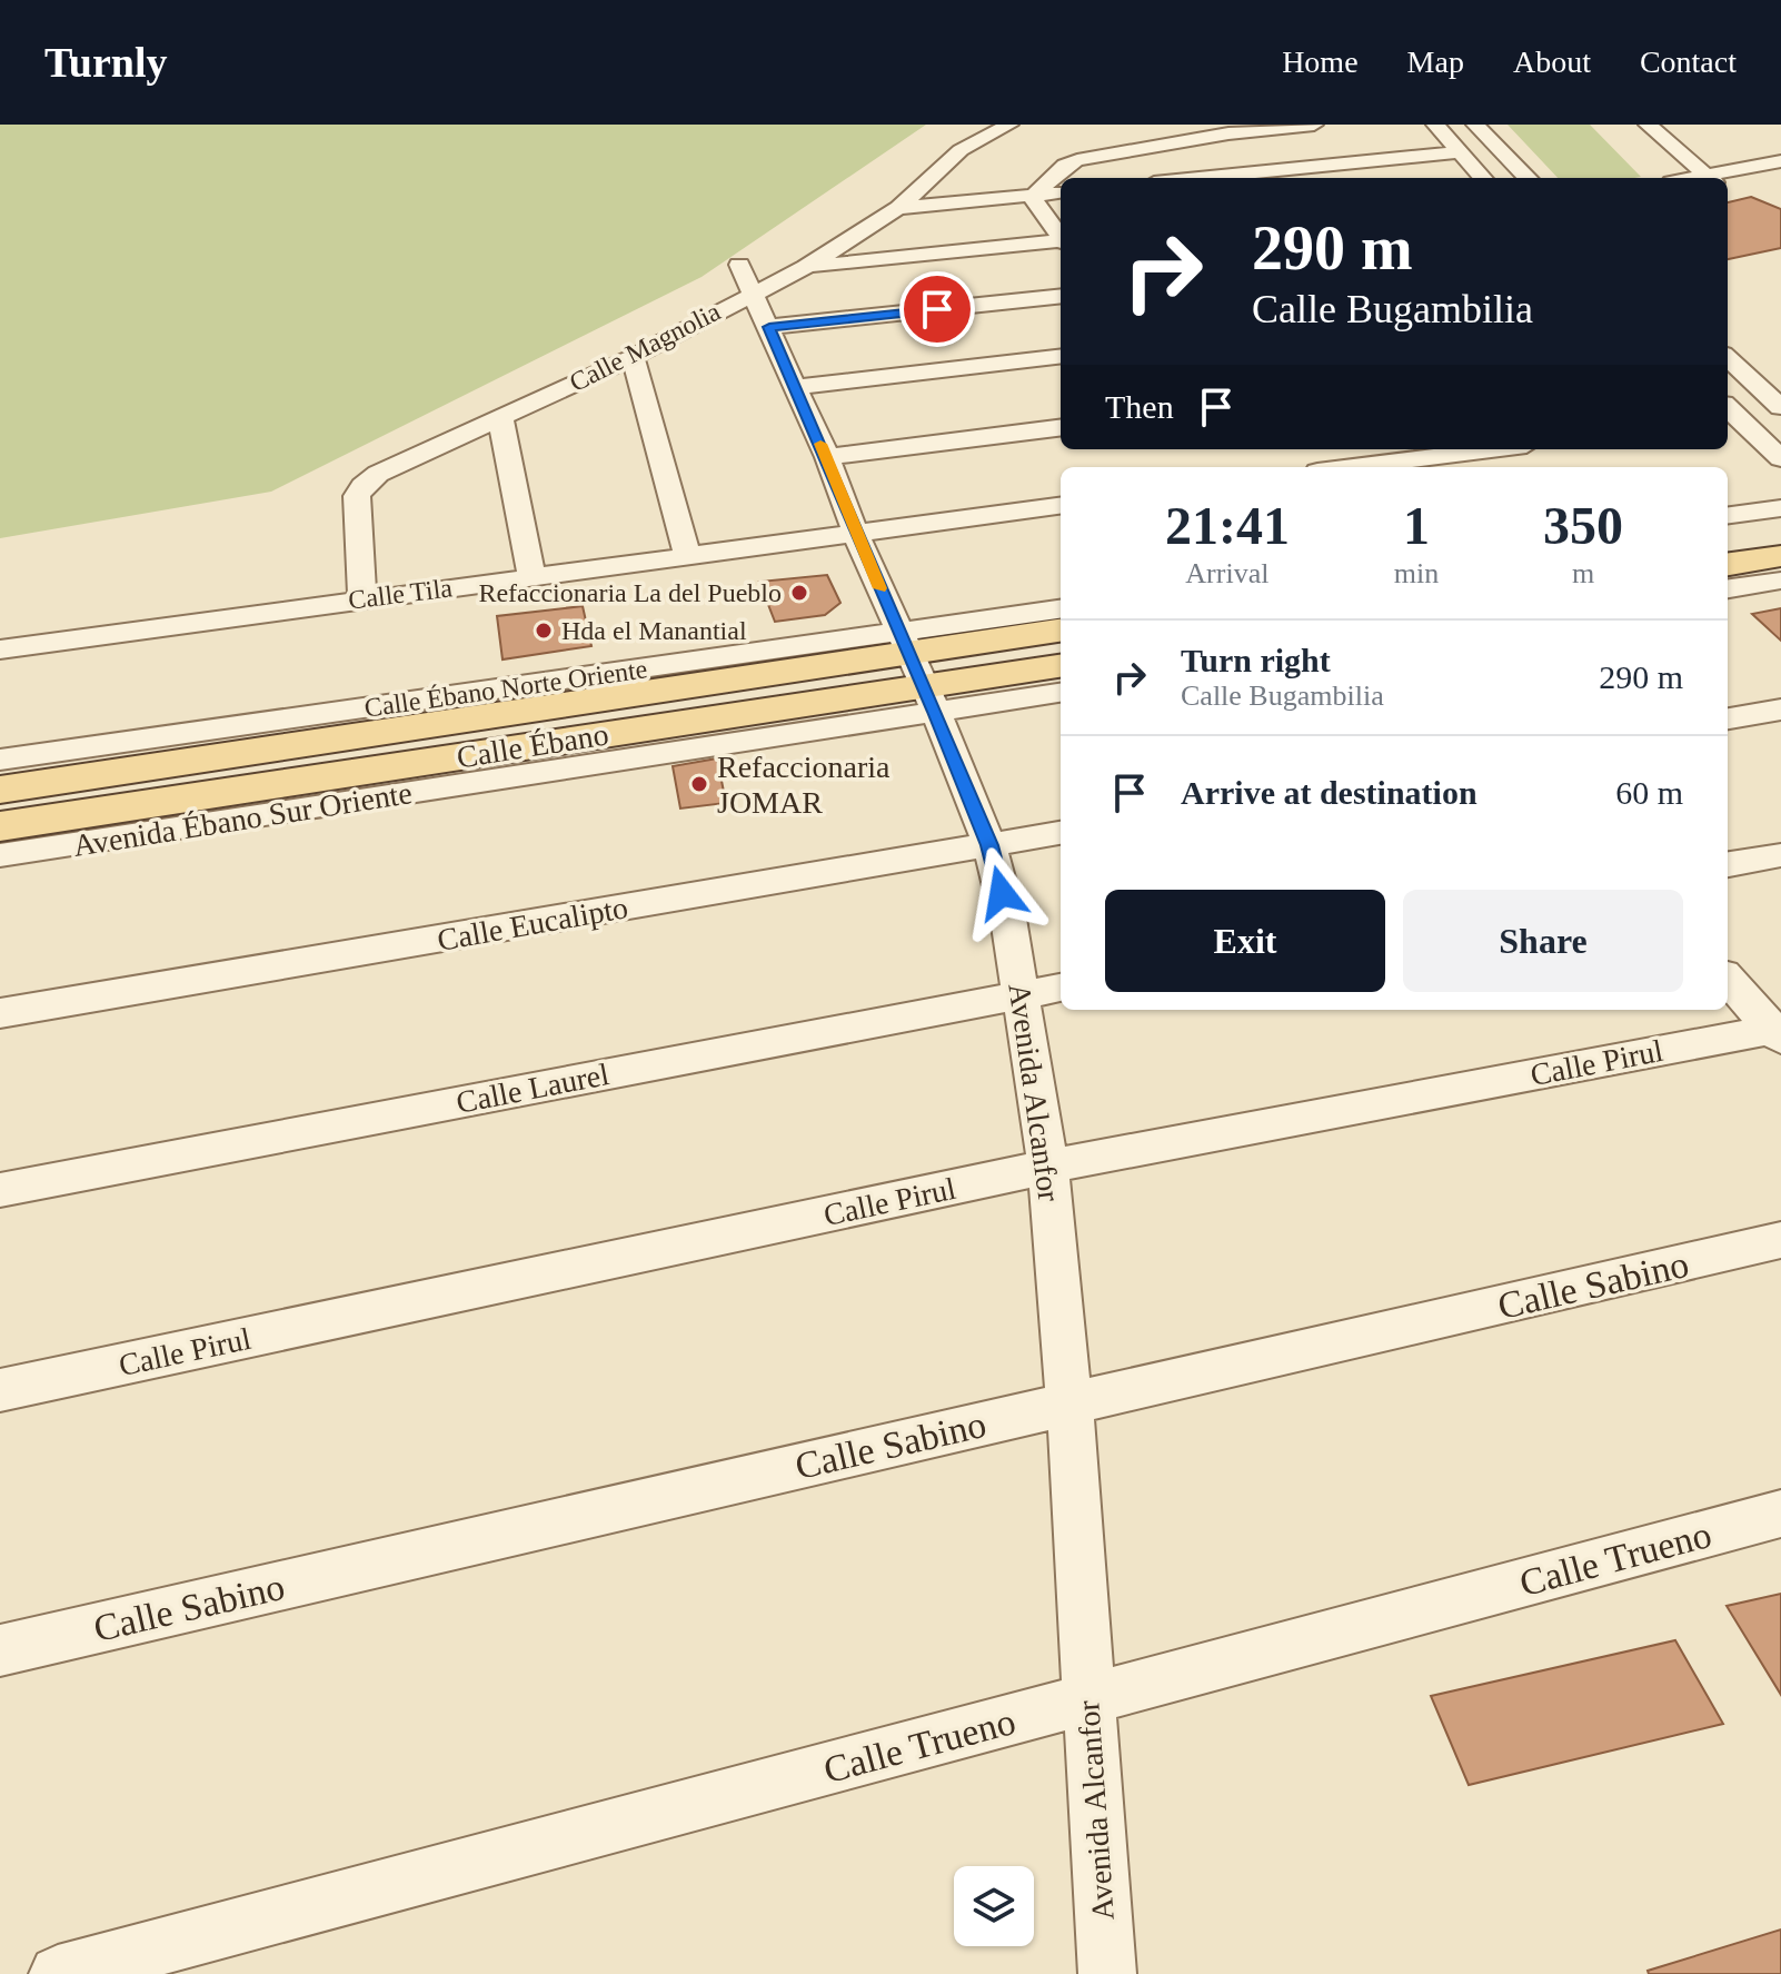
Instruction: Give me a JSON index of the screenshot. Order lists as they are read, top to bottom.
{
  "streets": {
    "main road": ["Calle Ébano"],
    "street": [
      "Calle Magnolia",
      "Calle Tila",
      "Calle Ébano Norte Oriente",
      "Avenida Ébano Sur Oriente",
      "Calle Eucalipto",
      "Calle Pirul",
      "Calle Laurel",
      "Avenida Alcanfor",
      "Calle Sabino",
      "Calle Trueno"
    ]
  },
  "crossings": [
    ["Calle Magnolia", "Calle Tila"],
    ["Calle Magnolia", "Avenida Alcanfor"],
    ["Calle Tila", "Avenida Alcanfor"],
    ["Calle Ébano Norte Oriente", "Calle Ébano"],
    ["Calle Ébano Norte Oriente", "Avenida Ébano Sur Oriente"],
    ["Calle Ébano Norte Oriente", "Avenida Alcanfor"],
    ["Calle Ébano", "Avenida Ébano Sur Oriente"],
    ["Calle Ébano", "Avenida Alcanfor"],
    ["Avenida Ébano Sur Oriente", "Avenida Alcanfor"],
    ["Calle Eucalipto", "Avenida Alcanfor"],
    ["Calle Pirul", "Avenida Alcanfor"],
    ["Calle Laurel", "Avenida Alcanfor"],
    ["Avenida Alcanfor", "Calle Sabino"],
    ["Avenida Alcanfor", "Calle Trueno"]
  ],
  "places": ["Refaccionaria La del Pueblo", "Hda el Manantial", "Refaccionaria JOMAR"],
  "page": {
    "header": "Turnly",
    "nav": [
      "Home",
      "Map",
      "About",
      "Contact"
    ],
    "turn": ["290 m", "Calle Bugambilia"],
    "then": "Then",
    "eta": [
      "21:41",
      "Arrival",
      "1",
      "min",
      "350",
      "m"
    ],
    "list": [
      {
        "name": "Turn right",
        "note": "Calle Bugambilia",
        "value": "290 m"
      },
      {
        "name": "Arrive at destination",
        "value": "60 m"
      }
    ],
    "buttons": ["Exit", "Share"]
  }
}
